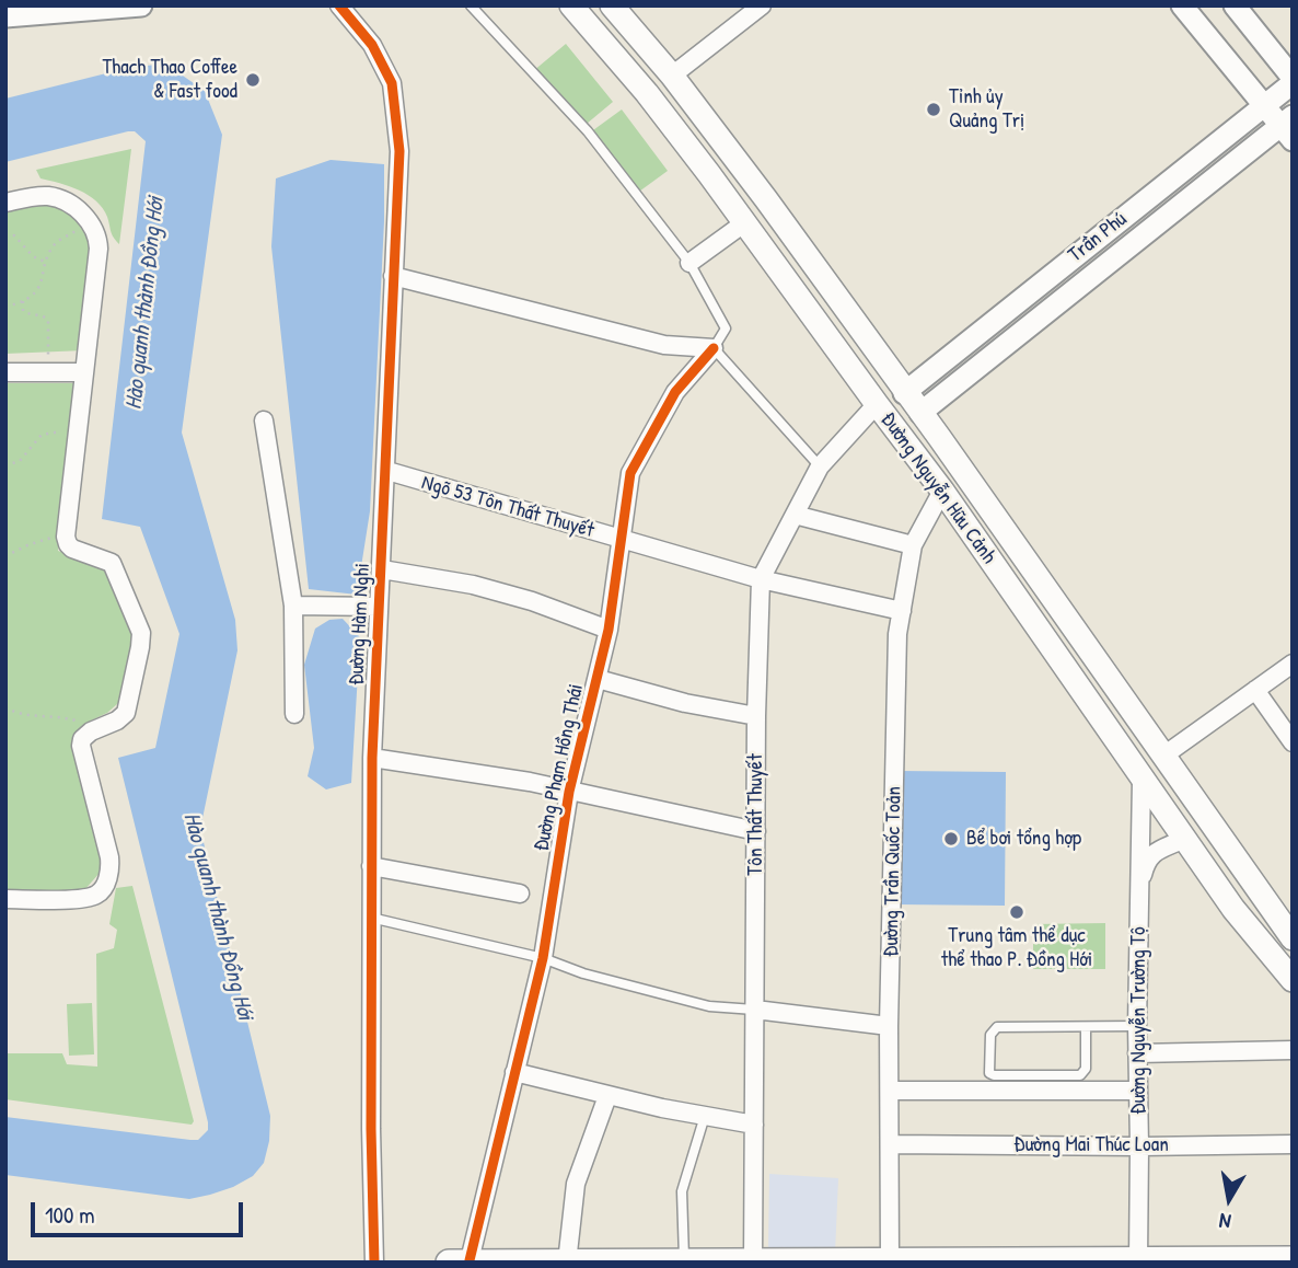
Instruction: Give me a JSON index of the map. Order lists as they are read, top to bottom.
{
  "streets": {
    "main road": ["Đường Nguyễn Hữu Cảnh"],
    "street": [
      "Trần Phú",
      "Ngõ 53 Tôn Thất Thuyết",
      "Đường Hàm Nghi",
      "Đường Phạm Hồng Thái",
      "Tôn Thất Thuyết",
      "Đường Trần Quốc Toản",
      "Đường Nguyễn Trường Tộ",
      "Đường Mai Thúc Loan"
    ]
  },
  "crossings": [
    ["Trần Phú", "Đường Nguyễn Hữu Cảnh"],
    ["Đường Nguyễn Hữu Cảnh", "Tôn Thất Thuyết"],
    ["Đường Nguyễn Hữu Cảnh", "Đường Trần Quốc Toản"],
    ["Đường Nguyễn Hữu Cảnh", "Đường Nguyễn Trường Tộ"],
    ["Ngõ 53 Tôn Thất Thuyết", "Đường Hàm Nghi"],
    ["Ngõ 53 Tôn Thất Thuyết", "Đường Phạm Hồng Thái"],
    ["Ngõ 53 Tôn Thất Thuyết", "Tôn Thất Thuyết"],
    ["Ngõ 53 Tôn Thất Thuyết", "Đường Trần Quốc Toản"],
    ["Đường Trần Quốc Toản", "Đường Mai Thúc Loan"],
    ["Đường Nguyễn Trường Tộ", "Đường Mai Thúc Loan"]
  ],
  "water": ["Hào quanh thành Đồng Hới"],
  "places": [
    "Thach Thao Coffee & Fast food",
    "Tỉnh ủy Quảng Trị",
    "Bể bơi tổng hợp",
    "Trung tâm thể dục thể thao P. Đồng Hới"
  ],
  "scale_bar": "100 m",
  "north": "bottom"
}
